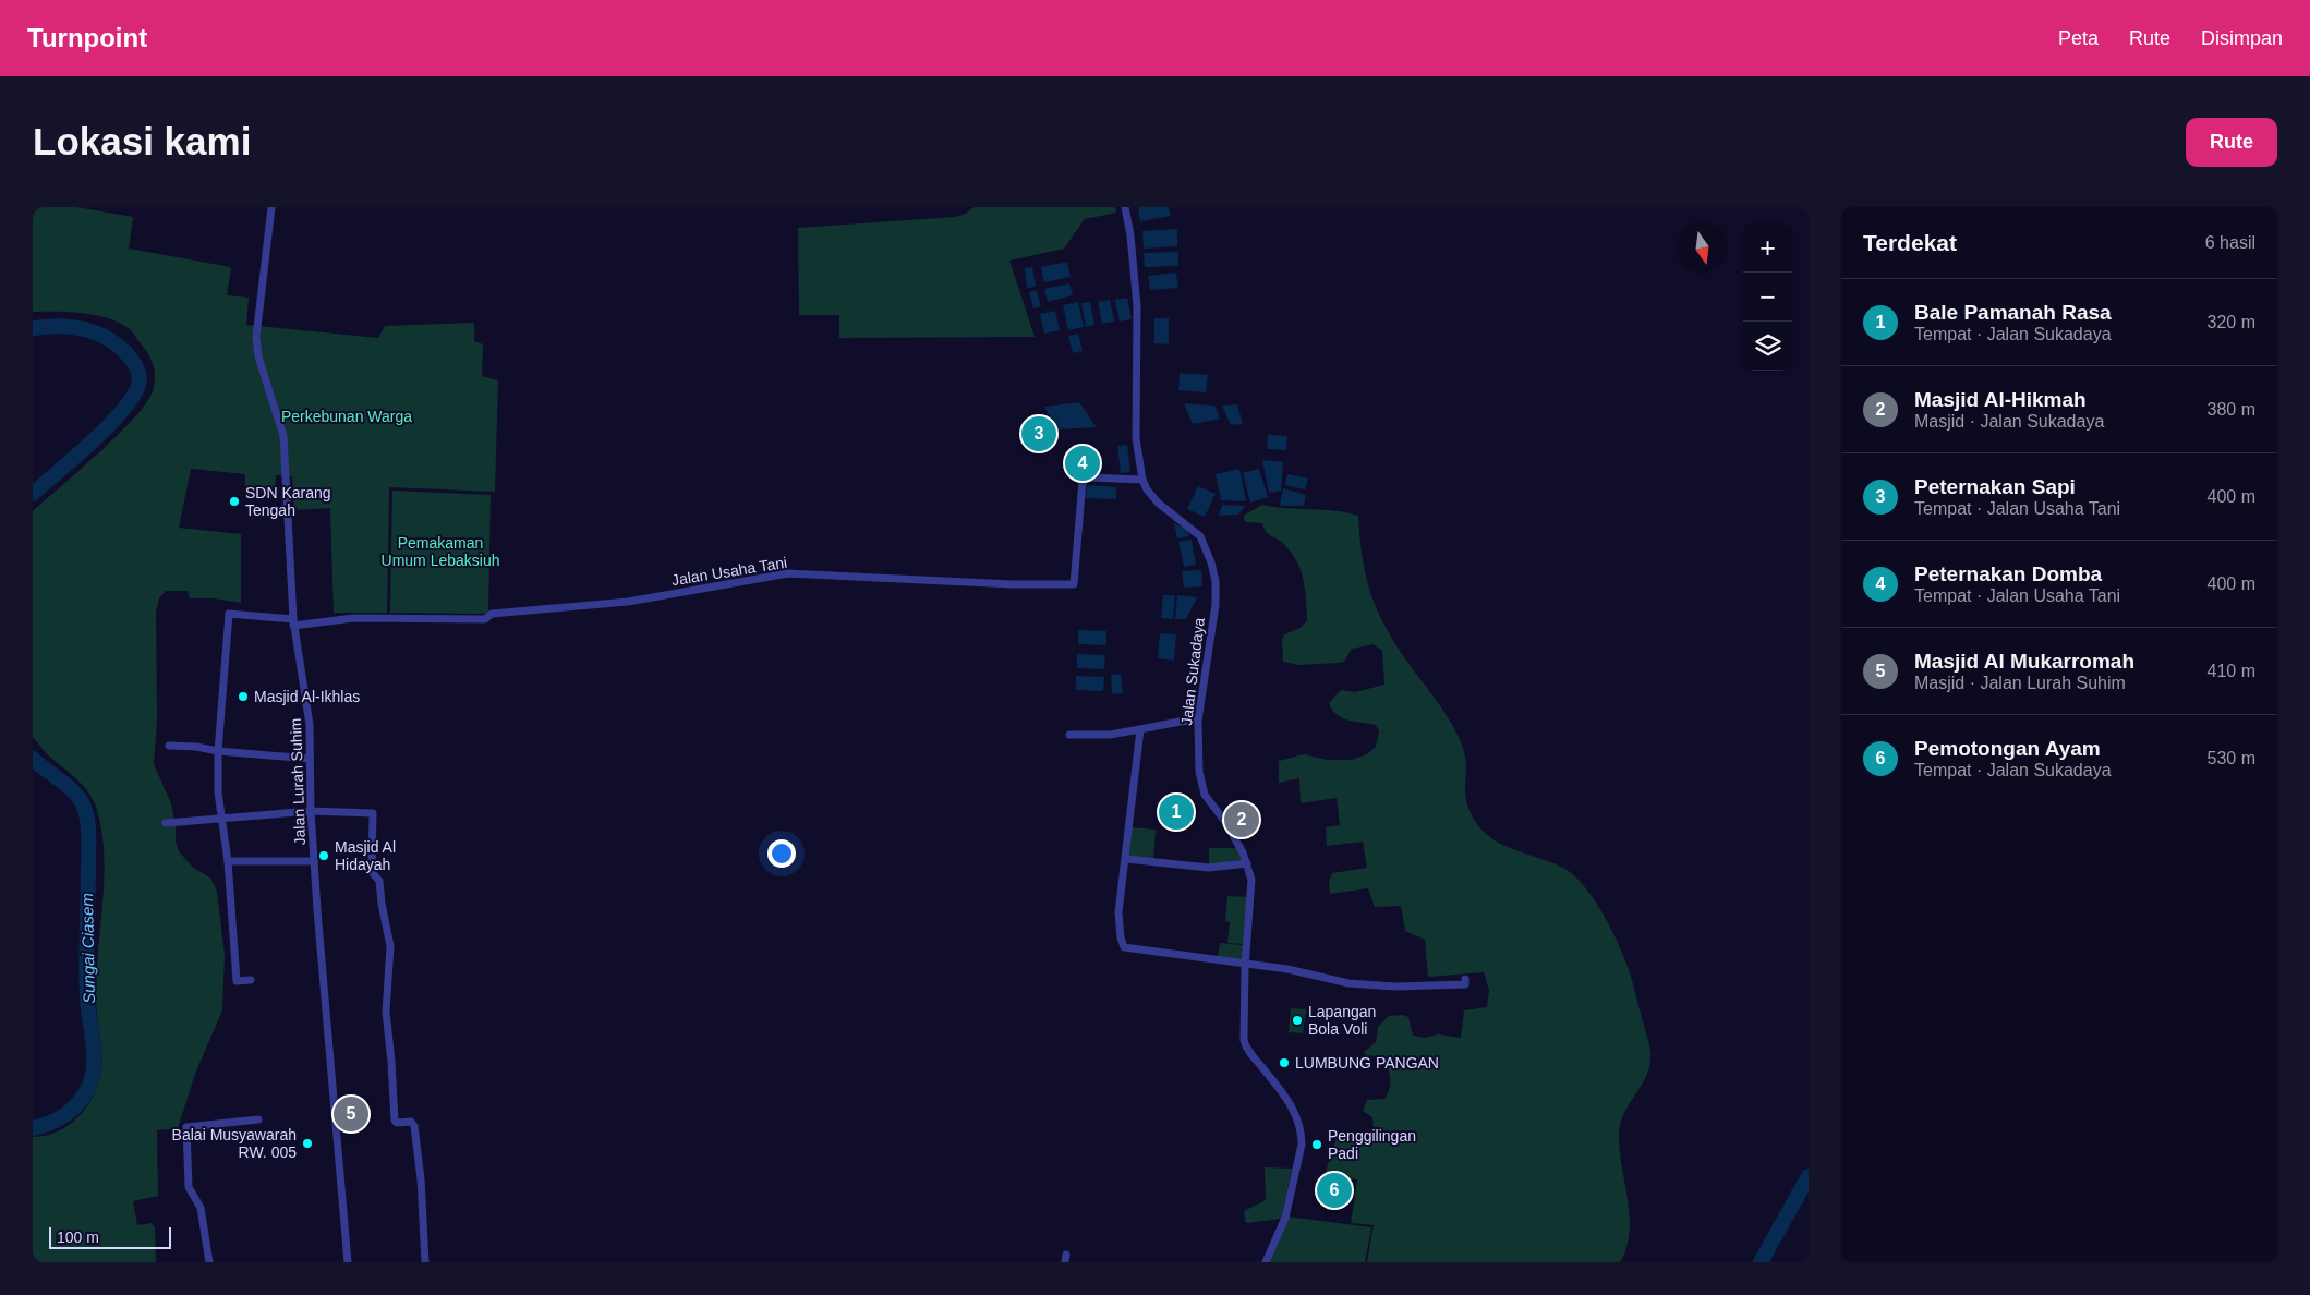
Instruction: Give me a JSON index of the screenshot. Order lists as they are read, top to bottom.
{
  "streets": {
    "street": ["Jalan Usaha Tani", "Jalan Sukadaya", "Jalan Lurah Suhim"]
  },
  "crossings": [
    ["Jalan Usaha Tani", "Jalan Sukadaya"],
    ["Jalan Usaha Tani", "Jalan Lurah Suhim"]
  ],
  "water": ["Sungai Ciasem"],
  "parks": ["Perkebunan Warga", "Pemakaman Umum Lebaksiuh"],
  "places": [
    "SDN Karang Tengah",
    "Masjid Al-Ikhlas",
    "Masjid Al Hidayah",
    "Lapangan Bola Voli",
    "LUMBUNG PANGAN",
    "Balai Musyawarah RW. 005",
    "Penggilingan Padi"
  ],
  "scale_bar": "100 m",
  "north": "bottom",
  "page": {
    "header": "Turnpoint",
    "nav": ["Peta", "Rute", "Disimpan"],
    "buttons": "Rute",
    "title": "Lokasi kami",
    "heading": ["Terdekat", "6 hasil"],
    "map_buttons": ["+", "−"],
    "list": [
      {
        "mark": "1",
        "name": "Bale Pamanah Rasa",
        "note": "Tempat · Jalan Sukadaya",
        "value": "320 m"
      },
      {
        "mark": "2",
        "name": "Masjid Al-Hikmah",
        "note": "Masjid · Jalan Sukadaya",
        "value": "380 m"
      },
      {
        "mark": "3",
        "name": "Peternakan Sapi",
        "note": "Tempat · Jalan Usaha Tani",
        "value": "400 m"
      },
      {
        "mark": "4",
        "name": "Peternakan Domba",
        "note": "Tempat · Jalan Usaha Tani",
        "value": "400 m"
      },
      {
        "mark": "5",
        "name": "Masjid Al Mukarromah",
        "note": "Masjid · Jalan Lurah Suhim",
        "value": "410 m"
      },
      {
        "mark": "6",
        "name": "Pemotongan Ayam",
        "note": "Tempat · Jalan Sukadaya",
        "value": "530 m"
      }
    ],
    "pins": [
      "3",
      "4",
      "1",
      "2",
      "5",
      "6"
    ],
    "scale": "100 m"
  }
}
